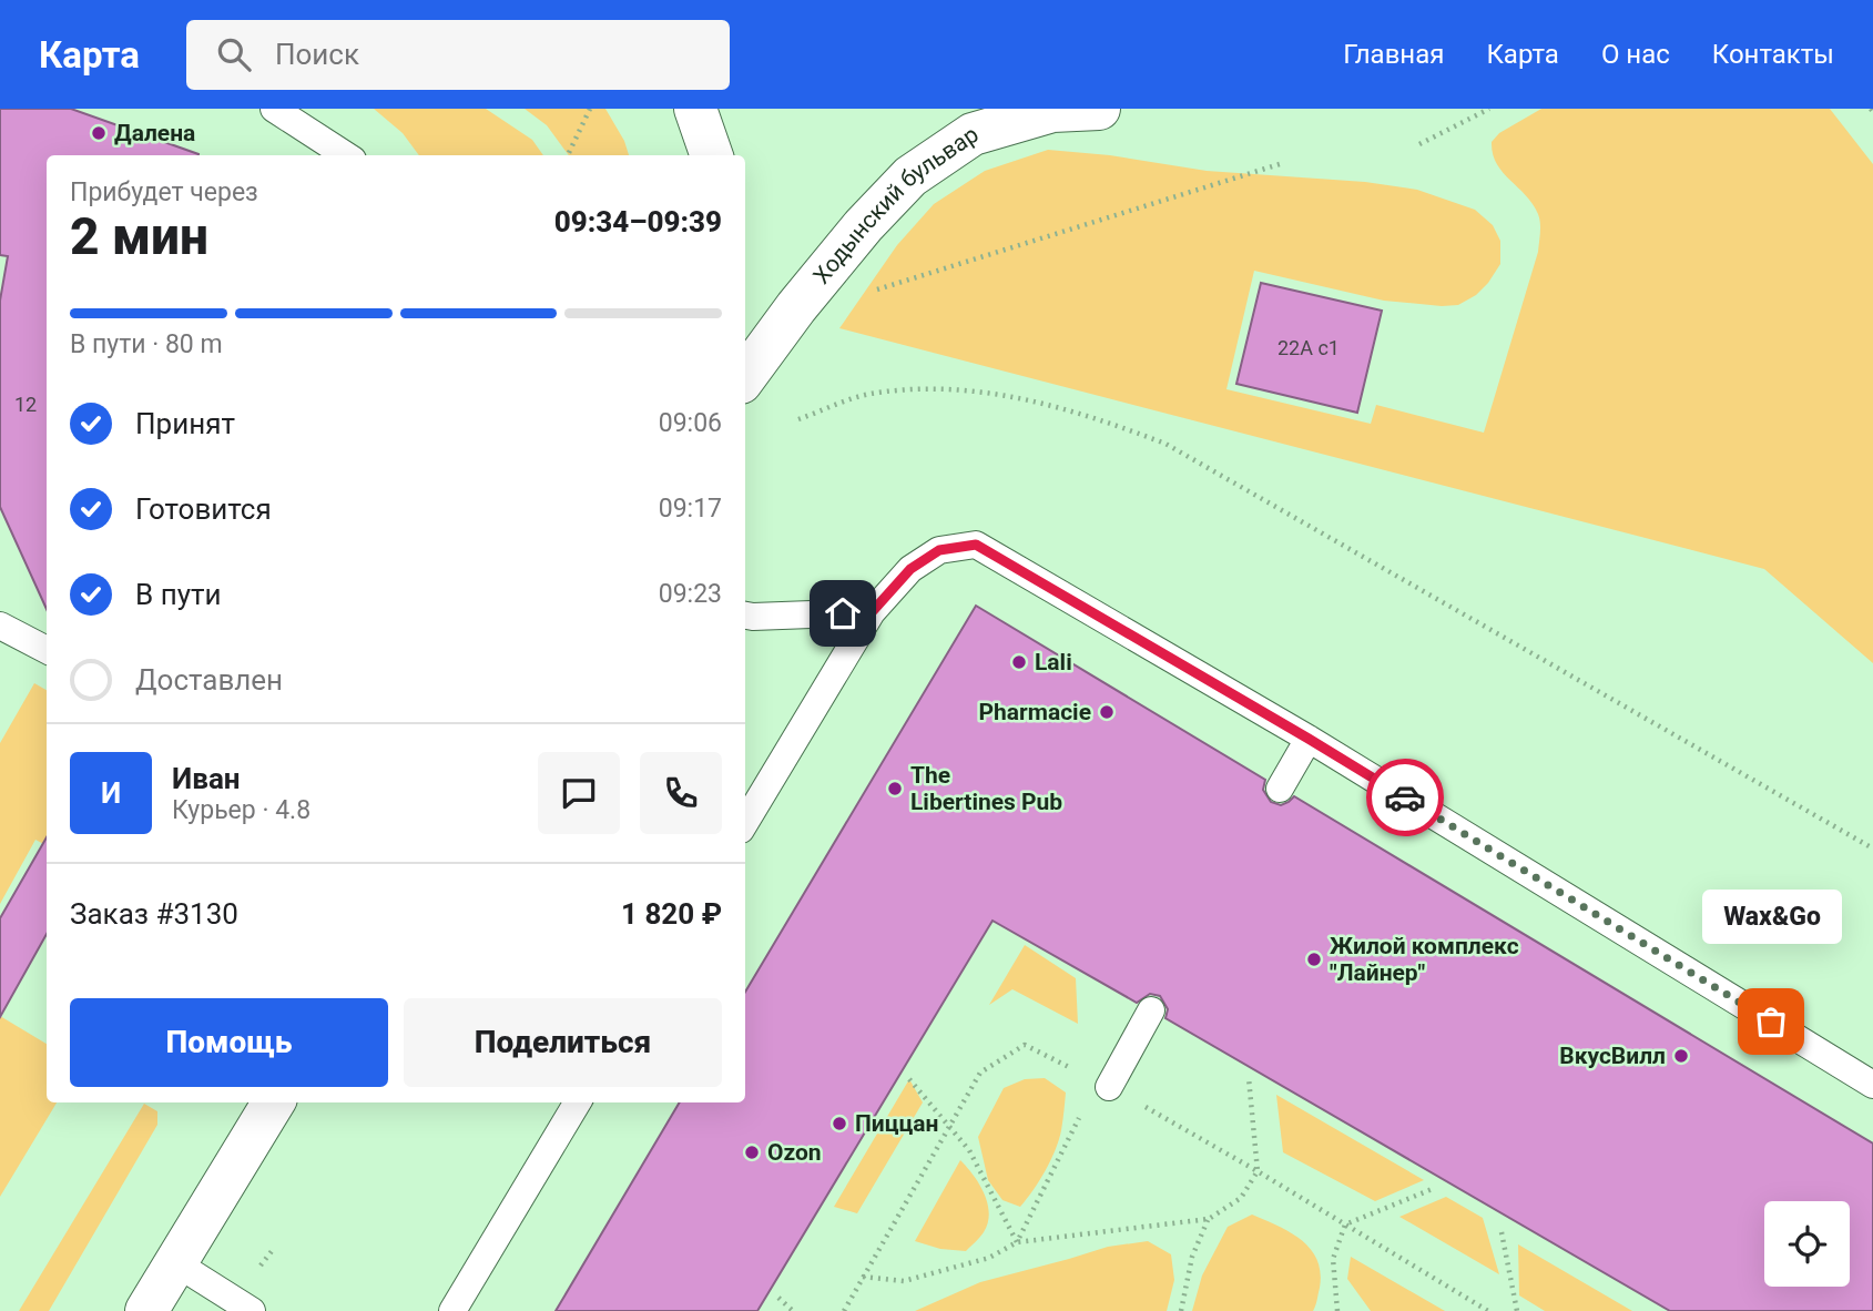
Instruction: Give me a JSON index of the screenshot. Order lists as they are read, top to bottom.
{
  "streets": {
    "street": ["Ходынский бульвар"]
  },
  "places": [
    "Далена",
    "Lali",
    "Pharmacie",
    "The Libertines Pub",
    "Жилой комплекс \"Лайнер\"",
    "Wax&Go",
    "ВкусВилл",
    "Пиццан",
    "Ozon"
  ],
  "house_numbers": ["22А с1", "12"],
  "page": {
    "header": "Карта",
    "search": "Поиск",
    "nav": [
      "Главная",
      "Карта",
      "О нас",
      "Контакты"
    ],
    "heading": ["2 мин", "Прибудет через", "09:34–09:39"],
    "panel": [
      "Иван",
      "Курьер · 4.8",
      "Заказ #3130",
      "1 820 ₽"
    ],
    "bar": "В пути · 80 m",
    "list": [
      ["Принят", "09:06"],
      ["Готовится", "09:17"],
      ["В пути", "09:23"],
      "Доставлен"
    ],
    "round": "И",
    "bubble": "Wax&Go",
    "buttons": ["Помощь", "Поделиться"]
  }
}
